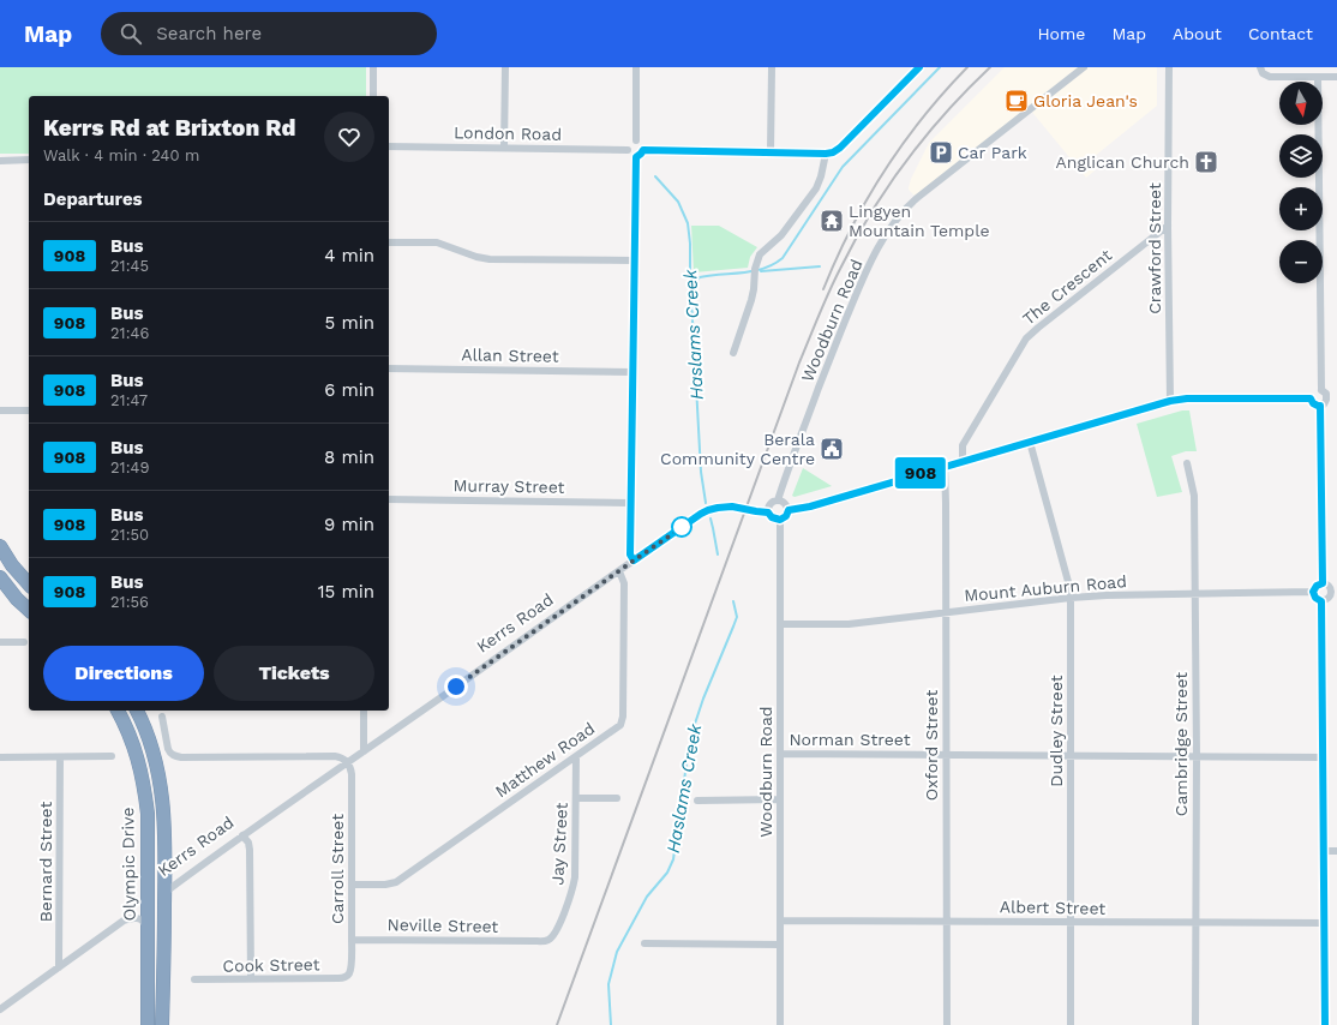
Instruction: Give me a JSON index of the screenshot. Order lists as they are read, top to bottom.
{
  "streets": {
    "highway": ["Kerrs Road", "Olympic Drive"],
    "street": [
      "London Road",
      "Crawford Street",
      "The Crescent",
      "Woodburn Road",
      "Allan Street",
      "Murray Street",
      "Mount Auburn Road",
      "Dudley Street",
      "Norman Street",
      "Cambridge Street",
      "Oxford Street",
      "Matthew Road",
      "Jay Street",
      "Bernard Street",
      "Carroll Street",
      "Albert Street",
      "Neville Street",
      "Cook Street"
    ]
  },
  "crossings": [
    ["Crawford Street", "The Crescent"],
    ["Woodburn Road", "Mount Auburn Road"],
    ["Woodburn Road", "Kerrs Road"],
    ["Woodburn Road", "Norman Street"],
    ["Woodburn Road", "Albert Street"],
    ["Mount Auburn Road", "Dudley Street"],
    ["Mount Auburn Road", "Cambridge Street"],
    ["Mount Auburn Road", "Oxford Street"],
    ["Kerrs Road", "Matthew Road"],
    ["Kerrs Road", "Olympic Drive"],
    ["Kerrs Road", "Carroll Street"],
    ["Dudley Street", "Norman Street"],
    ["Dudley Street", "Albert Street"],
    ["Norman Street", "Cambridge Street"],
    ["Norman Street", "Oxford Street"],
    ["Cambridge Street", "Albert Street"],
    ["Oxford Street", "Albert Street"],
    ["Matthew Road", "Jay Street"],
    ["Matthew Road", "Carroll Street"],
    ["Jay Street", "Neville Street"],
    ["Carroll Street", "Neville Street"],
    ["Carroll Street", "Cook Street"]
  ],
  "water": ["Haslams Creek"],
  "places": {
    "cafe": ["Gloria Jean's"],
    "parking": ["Car Park"],
    "church": ["Anglican Church"],
    "temple": ["Lingyen Mountain Temple"],
    "public building": ["Berala Community Centre"]
  },
  "lines": ["bus line 908"],
  "north": "bottom",
  "page": {
    "header": "Map",
    "search": "Search here",
    "nav": [
      "Home",
      "Map",
      "About",
      "Contact"
    ],
    "on_map": "908",
    "map_buttons": ["+", "−"],
    "heading": [
      ["Kerrs Rd at Brixton Rd", "Walk · 4 min · 240 m"],
      "Departures"
    ],
    "list": [
      {
        "mark": "908",
        "name": "Bus",
        "note": "21:45",
        "value": "4 min"
      },
      {
        "mark": "908",
        "name": "Bus",
        "note": "21:46",
        "value": "5 min"
      },
      {
        "mark": "908",
        "name": "Bus",
        "note": "21:47",
        "value": "6 min"
      },
      {
        "mark": "908",
        "name": "Bus",
        "note": "21:49",
        "value": "8 min"
      },
      {
        "mark": "908",
        "name": "Bus",
        "note": "21:50",
        "value": "9 min"
      },
      {
        "mark": "908",
        "name": "Bus",
        "note": "21:56",
        "value": "15 min"
      }
    ],
    "buttons": ["Directions", "Tickets"]
  }
}
